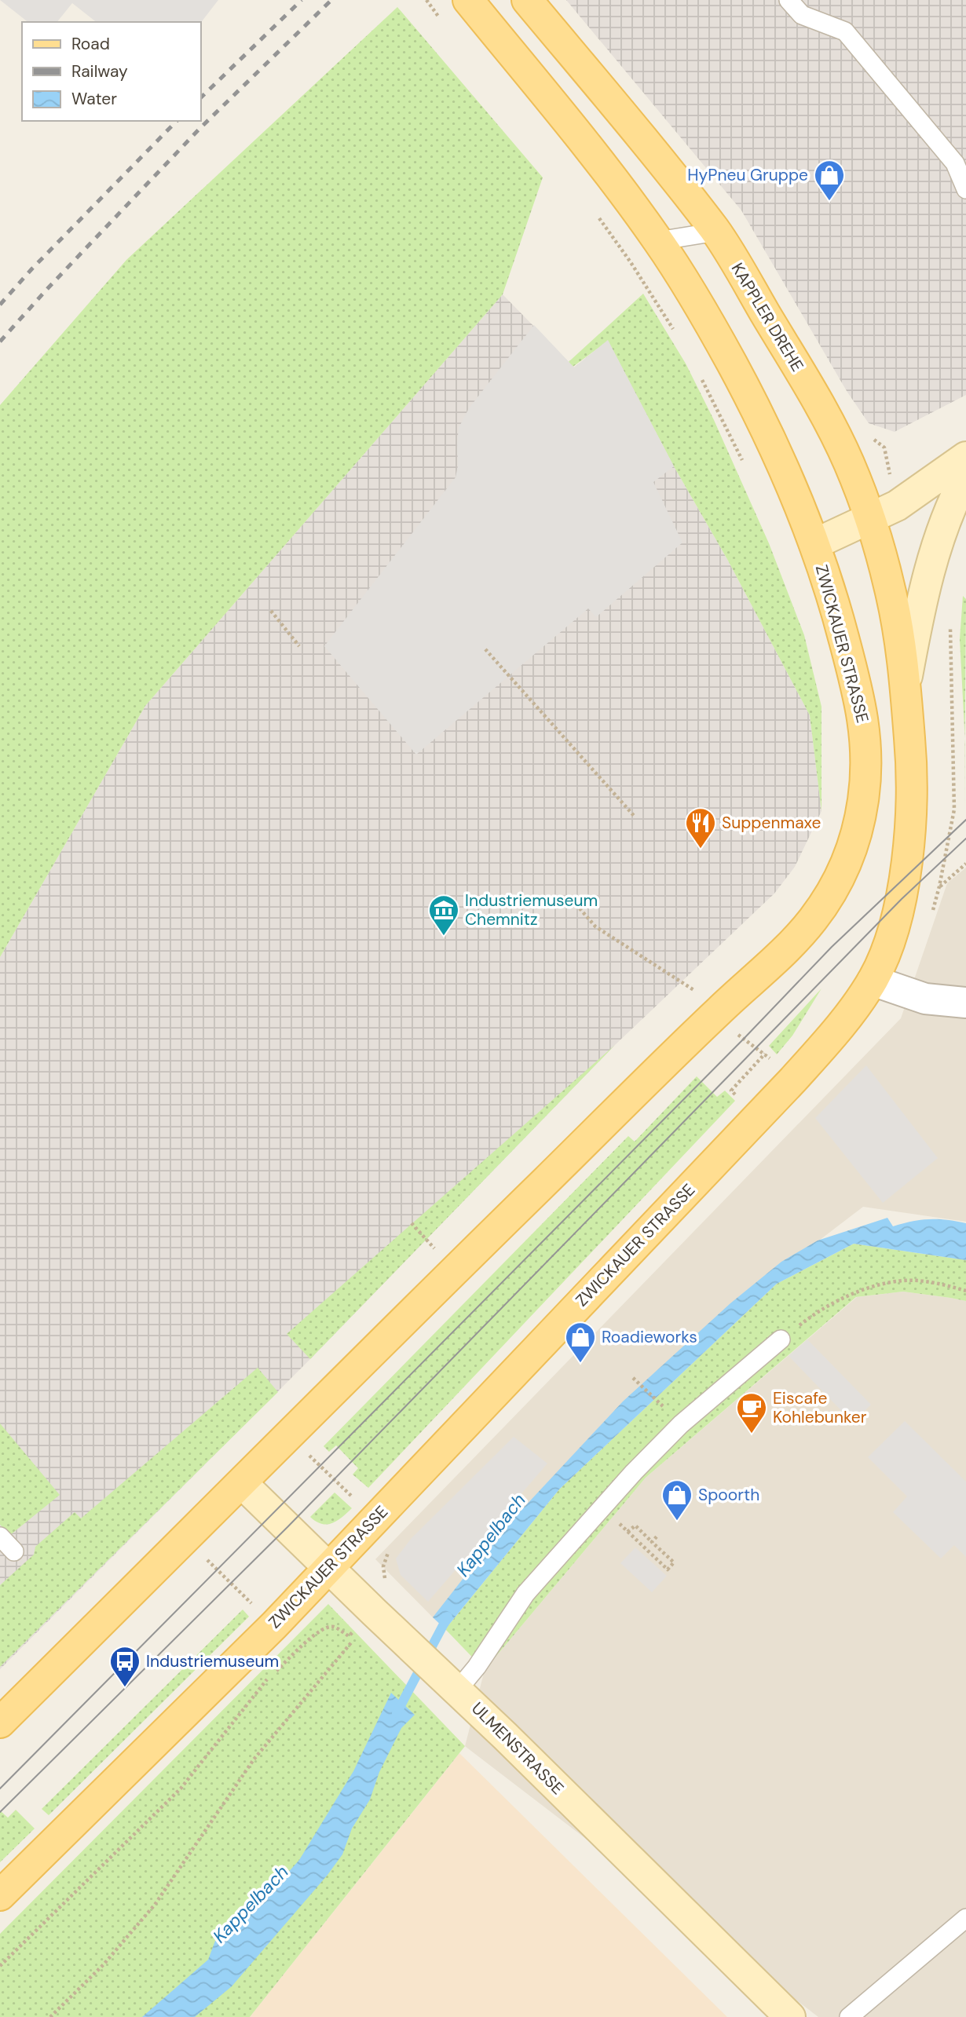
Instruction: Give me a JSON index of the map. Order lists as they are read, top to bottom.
{
  "streets": {
    "main road": ["KAPPLER DREHE", "ZWICKAUER STRASSE"],
    "street": ["ULMENSTRASSE"]
  },
  "crossings": [
    ["KAPPLER DREHE", "ZWICKAUER STRASSE"],
    ["ZWICKAUER STRASSE", "ULMENSTRASSE"]
  ],
  "water": ["Kappelbach"],
  "places": {
    "shop": ["HyPneu Gruppe", "Roadieworks", "Spoorth"],
    "restaurant": ["Suppenmaxe"],
    "museum": ["Industriemuseum Chemnitz"],
    "cafe": ["Eiscafe Kohlebunker"],
    "bus stop": ["Industriemuseum"]
  },
  "legend": ["Road", "Railway", "Water"]
}
